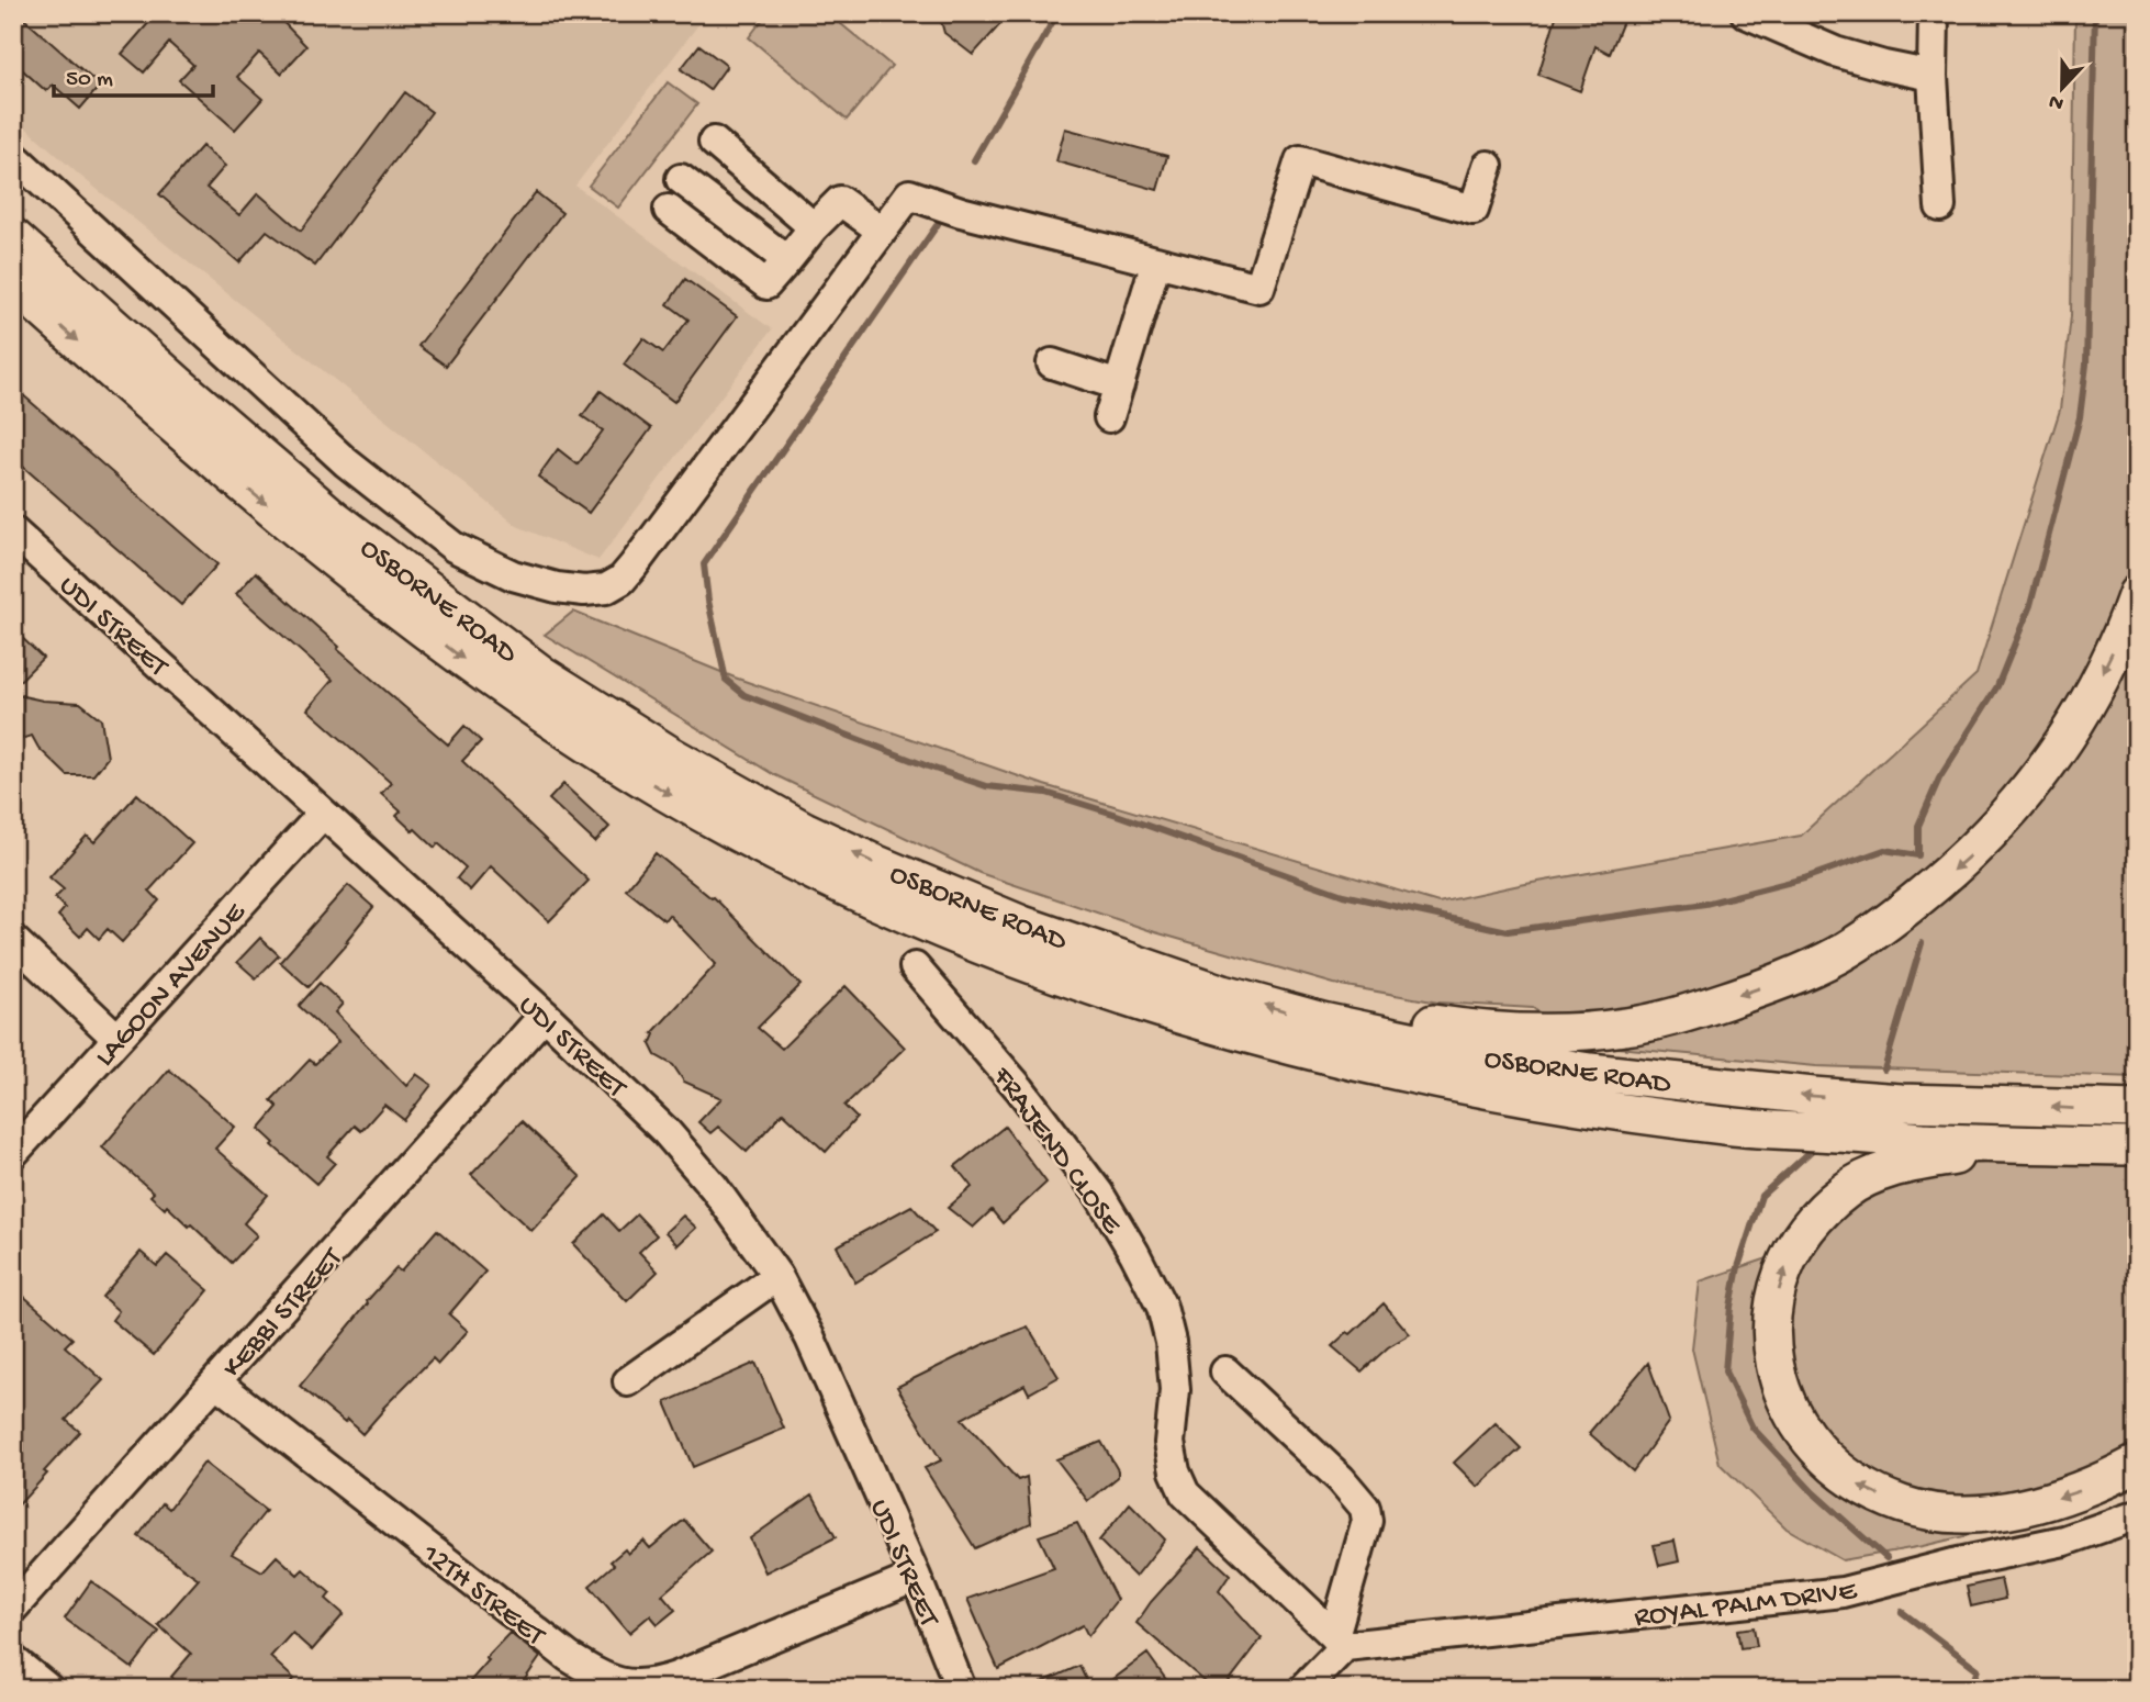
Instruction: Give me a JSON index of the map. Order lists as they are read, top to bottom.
{
  "streets": {
    "main road": ["OSBORNE ROAD"],
    "street": [
      "UDI STREET",
      "LAGOON AVENUE",
      "FRAJEND CLOSE",
      "KEBBI STREET",
      "12TH STREET",
      "ROYAL PALM DRIVE"
    ]
  },
  "crossings": [
    ["UDI STREET", "LAGOON AVENUE"],
    ["UDI STREET", "KEBBI STREET"],
    ["UDI STREET", "12TH STREET"],
    ["FRAJEND CLOSE", "ROYAL PALM DRIVE"],
    ["KEBBI STREET", "12TH STREET"]
  ],
  "scale_bar": "50 m",
  "north": "bottom"
}
